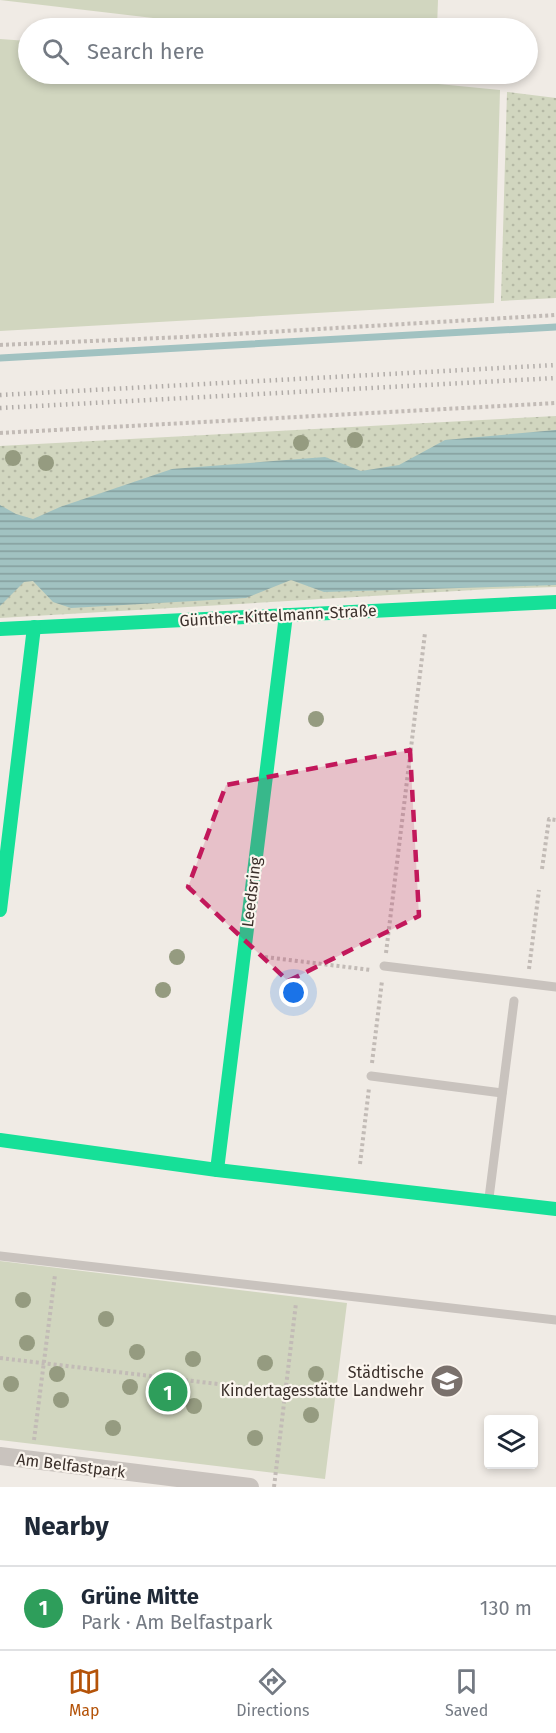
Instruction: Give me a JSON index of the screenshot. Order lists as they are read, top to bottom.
{
  "streets": {
    "street": ["Günther-Kittelmann-Straße", "Leedsring", "Am Belfastpark"]
  },
  "crossings": [
    ["Günther-Kittelmann-Straße", "Leedsring"]
  ],
  "places": {
    "school or university": ["Städtische Kindertagesstätte Landwehr"]
  },
  "page": {
    "search": "Search here",
    "pins": "1",
    "heading": "Nearby",
    "list": [
      {
        "mark": "1",
        "name": "Grüne Mitte",
        "note": "Park · Am Belfastpark",
        "value": "130 m"
      }
    ],
    "nav": ["Map", "Directions", "Saved"]
  }
}
